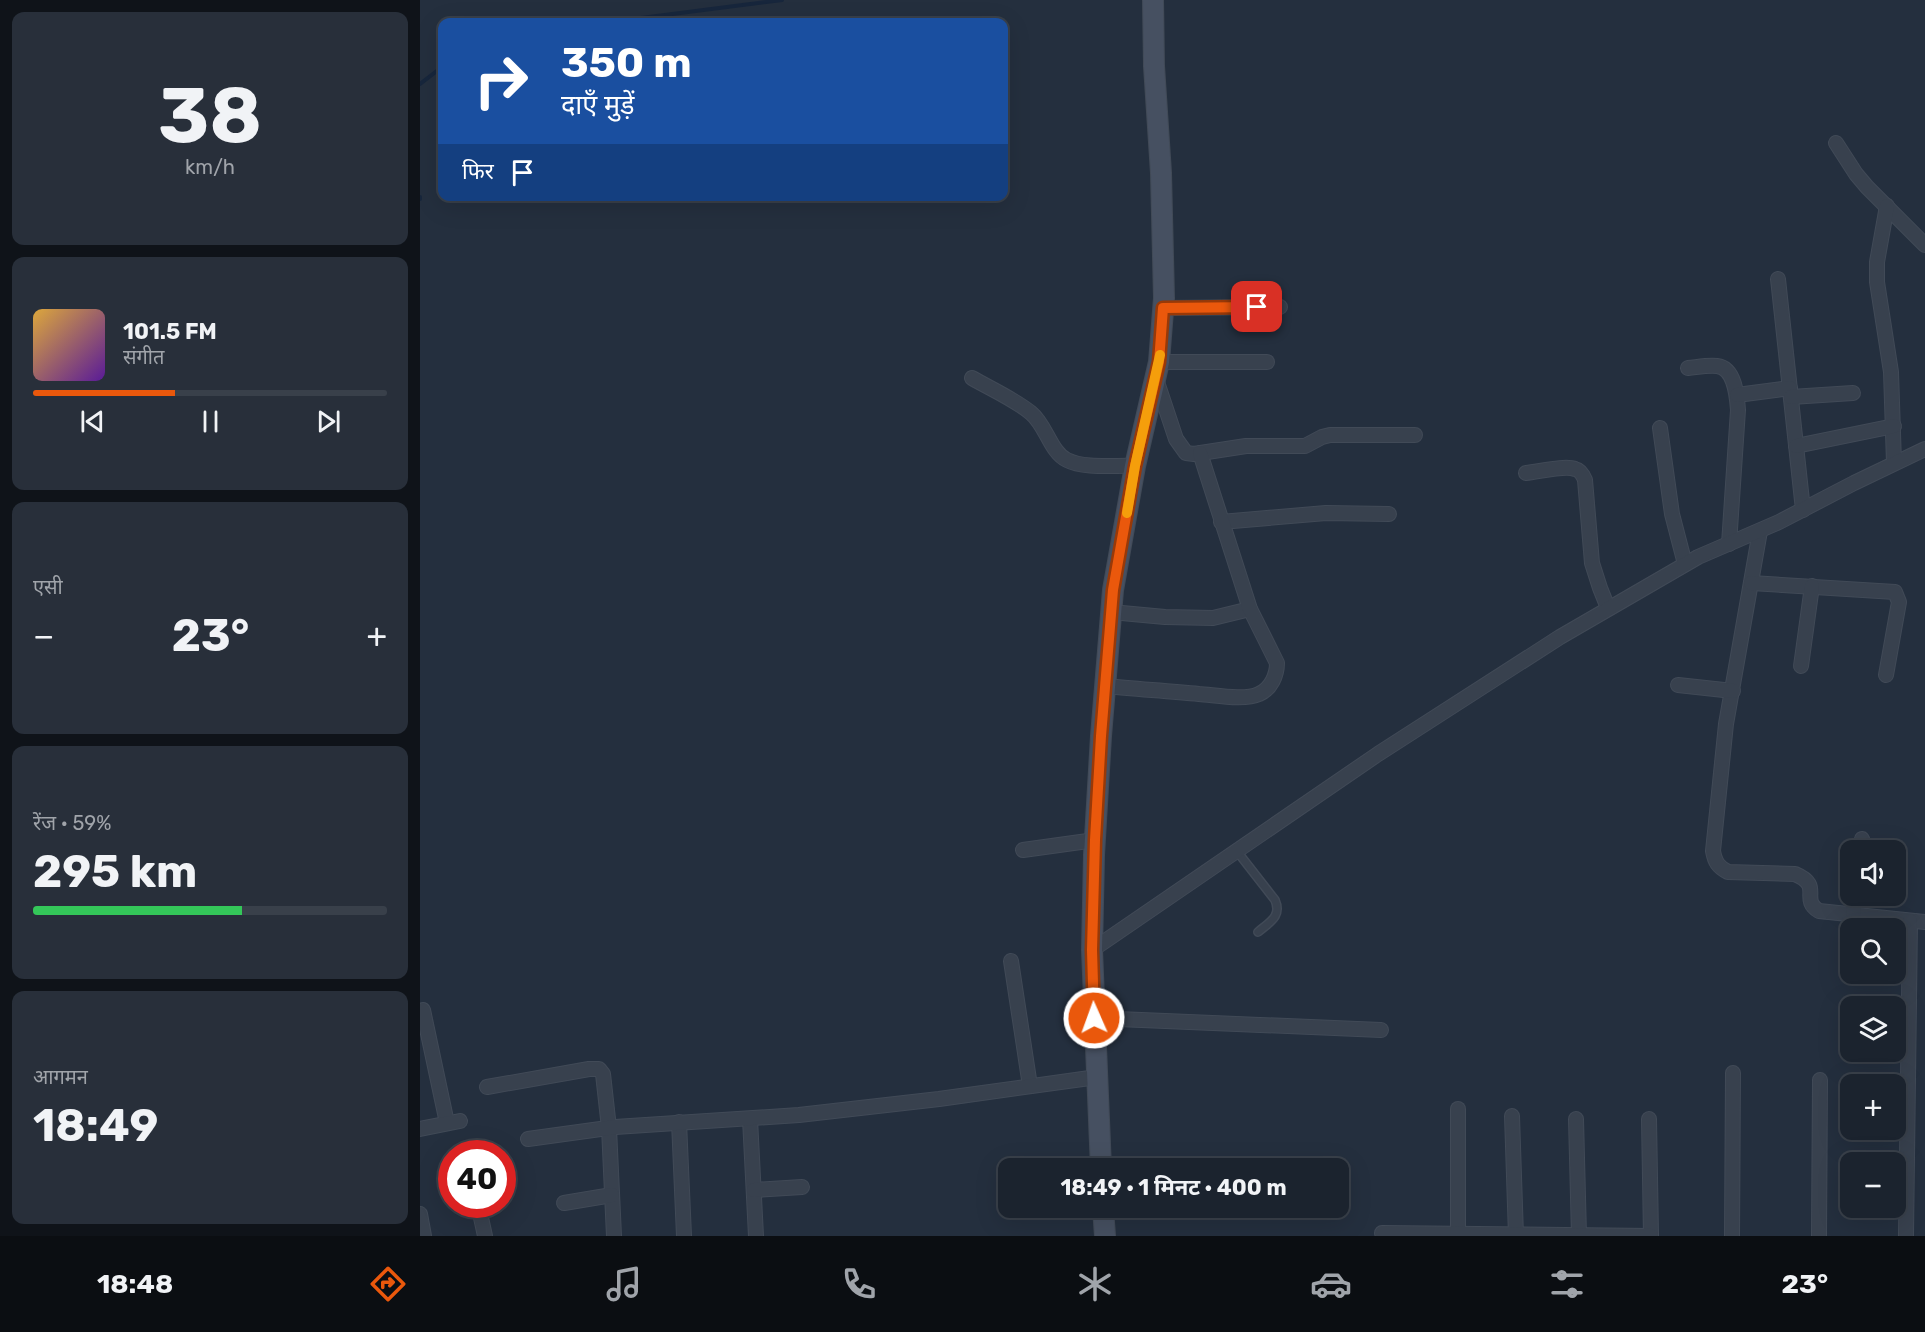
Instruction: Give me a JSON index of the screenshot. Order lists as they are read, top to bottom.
{
  "page": {
    "tile": [
      ["38", "km/h"],
      "एसी",
      ["रेंज · 59%", "295 km"],
      ["आगमन", "18:49"]
    ],
    "turn": ["350 m", "दाएँ मुड़ें"],
    "then": "फिर",
    "song": ["101.5 FM", "संगीत"],
    "heat": ["−", "23°", "+"],
    "map_buttons": ["+", "−"],
    "limit": "40",
    "trip": "18:49 · 1 मिनट · 400 m",
    "tabs": ["18:48", "23°"]
  }
}
